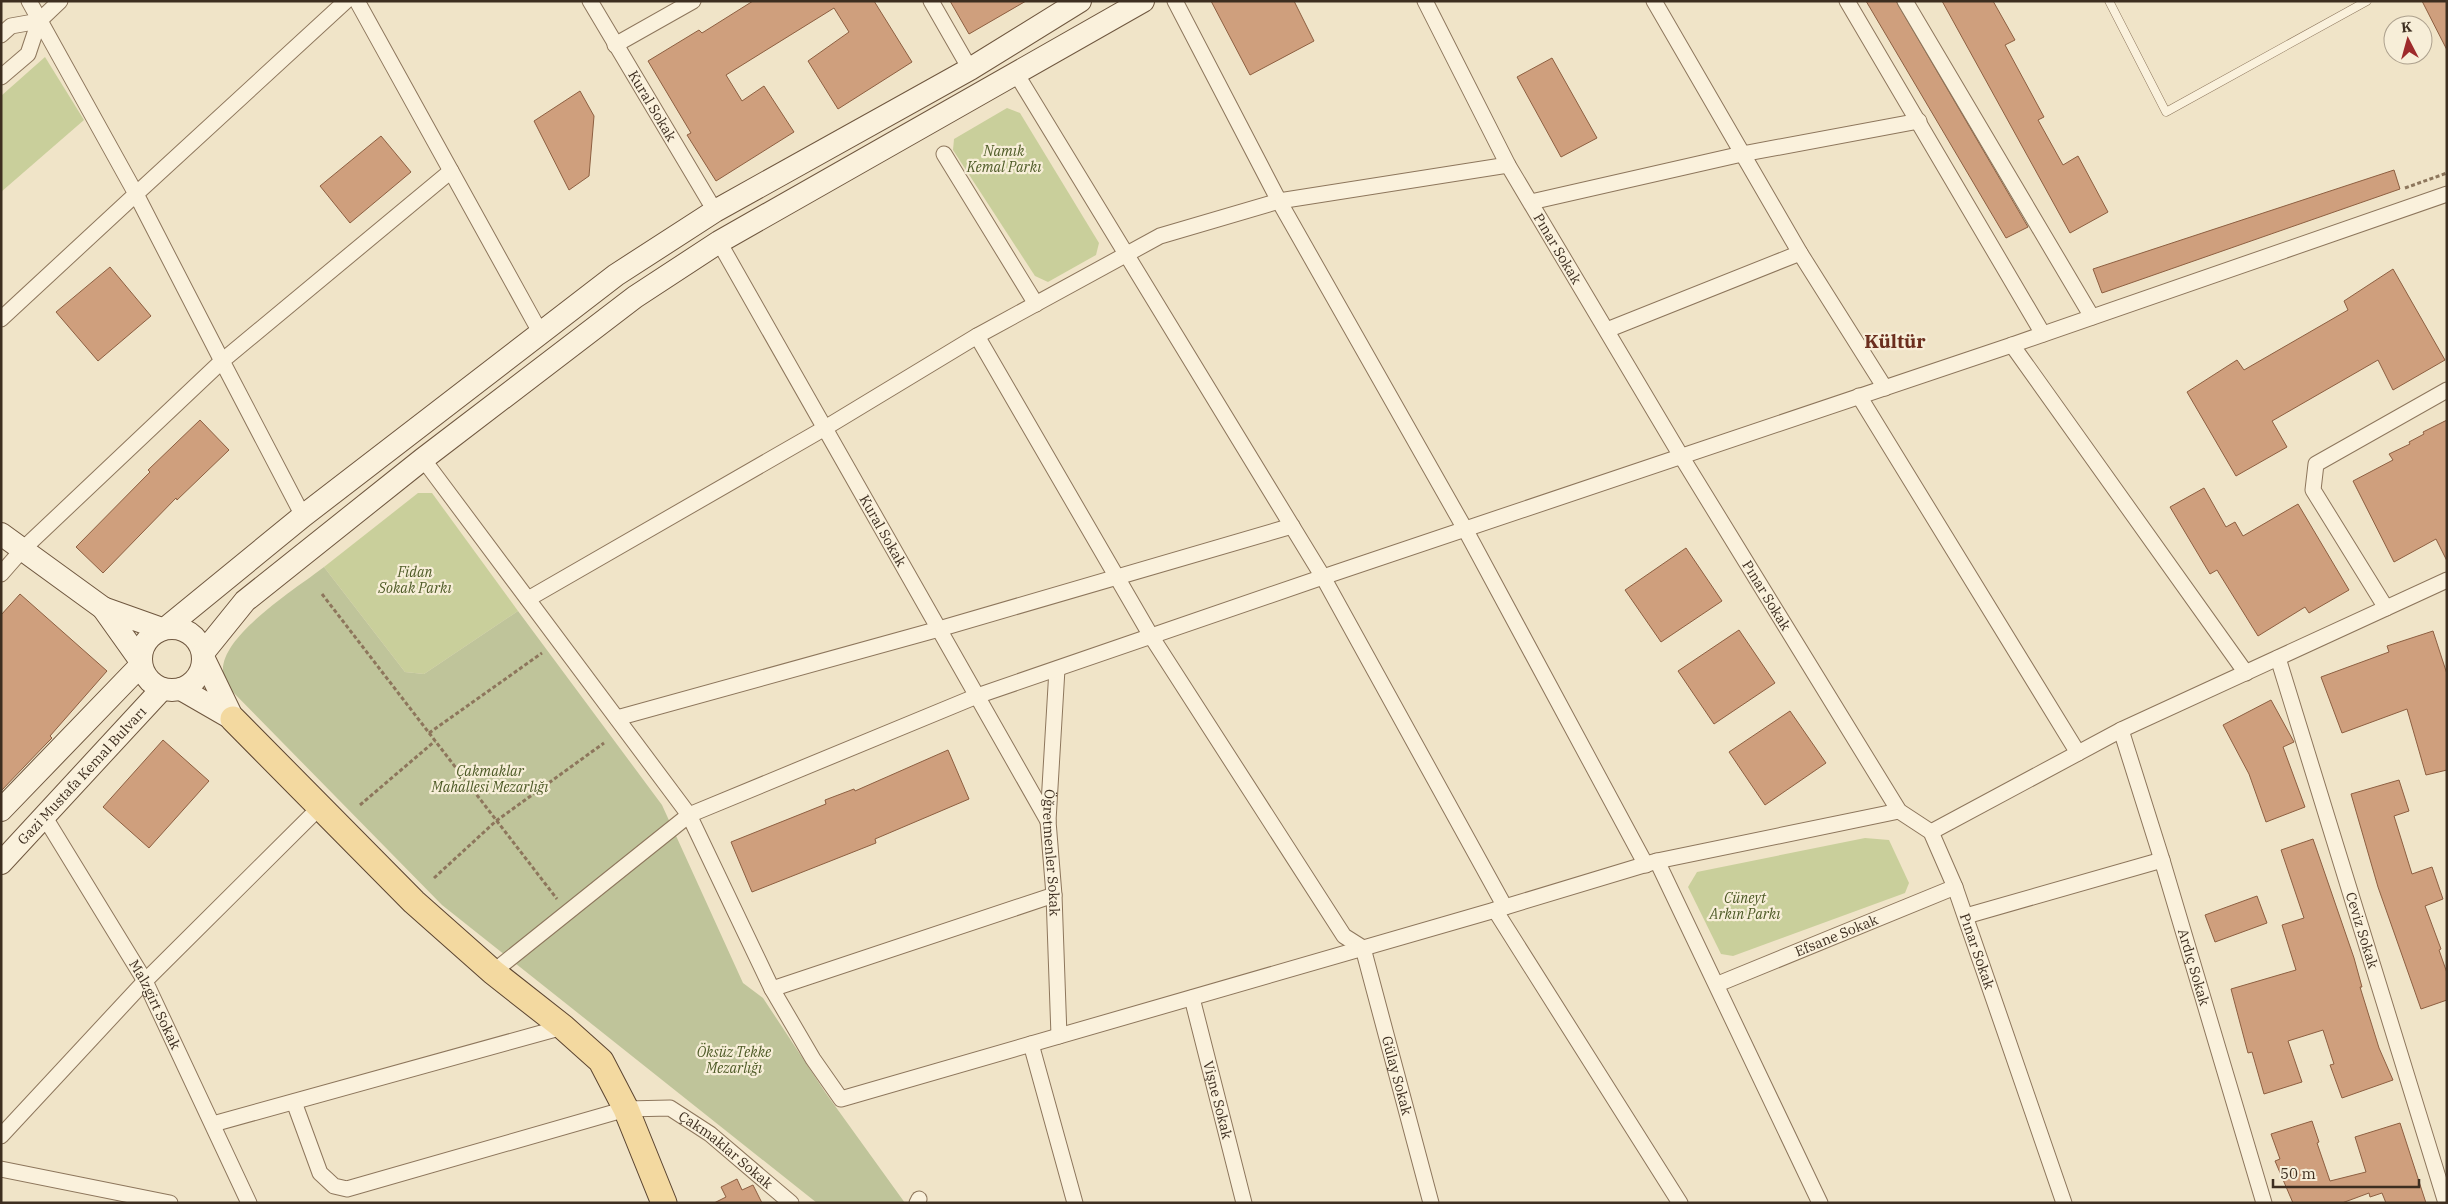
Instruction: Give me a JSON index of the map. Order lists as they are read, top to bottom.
{
  "streets": {
    "main road": ["Gazi Mustafa Kemal Bulvarı"],
    "street": [
      "Kural Sokak",
      "Pınar Sokak",
      "Öğretmenler Sokak",
      "Ceviz Sokak",
      "Efsane Sokak",
      "Ardıç Sokak",
      "Malzgirt Sokak",
      "Gülay Sokak",
      "Vişne Sokak",
      "Çakmaklar Sokak"
    ]
  },
  "crossings": [
    ["Kural Sokak", "Öğretmenler Sokak"],
    ["Pınar Sokak", "Efsane Sokak"],
    ["Gazi Mustafa Kemal Bulvarı", "Malzgirt Sokak"]
  ],
  "districts": ["Kültür"],
  "parks": [
    "Namık Kemal Parkı",
    "Fidan Sokak Parkı",
    "Çakmaklar Mahallesi Mezarlığı",
    "Cüneyt Arkın Parkı",
    "Öksüz Tekke Mezarlığı"
  ],
  "scale_bar": "50 m",
  "north": "top"
}
